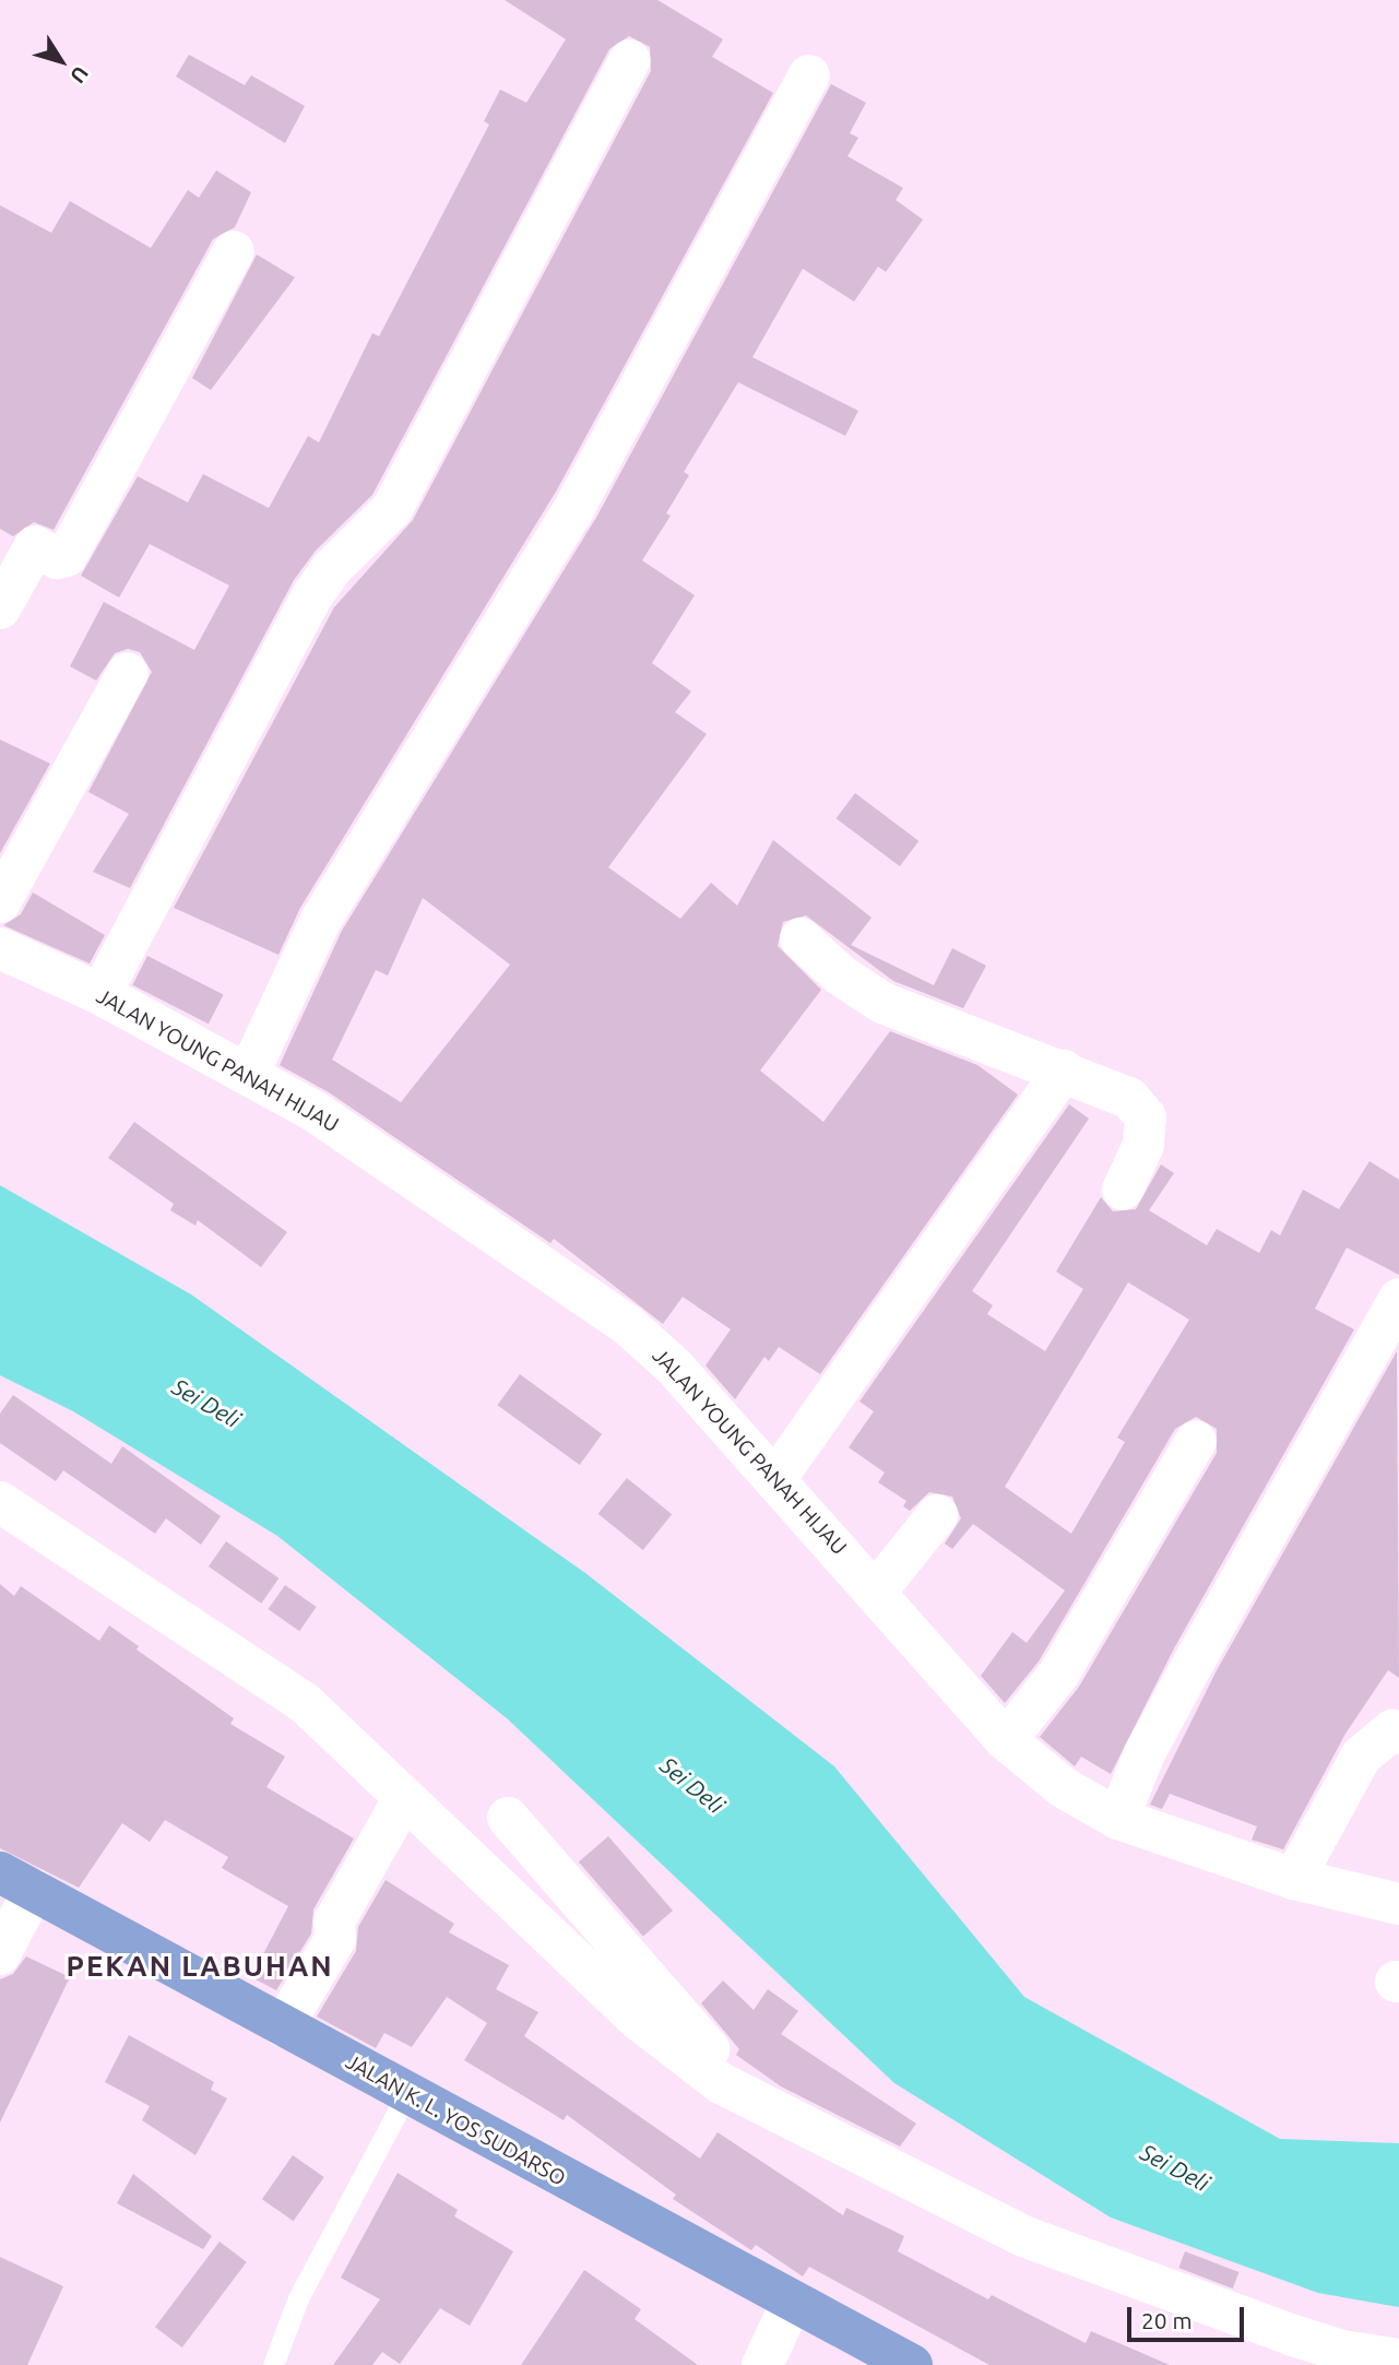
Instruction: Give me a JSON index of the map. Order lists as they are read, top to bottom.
{
  "streets": {
    "highway": ["JALAN K. L. YOS SUDARSO"],
    "street": ["JALAN YOUNG PANAH HIJAU"]
  },
  "districts": ["PEKAN LABUHAN"],
  "water": ["Sei Deli"],
  "scale_bar": "20 m",
  "north": "bottom right"
}
